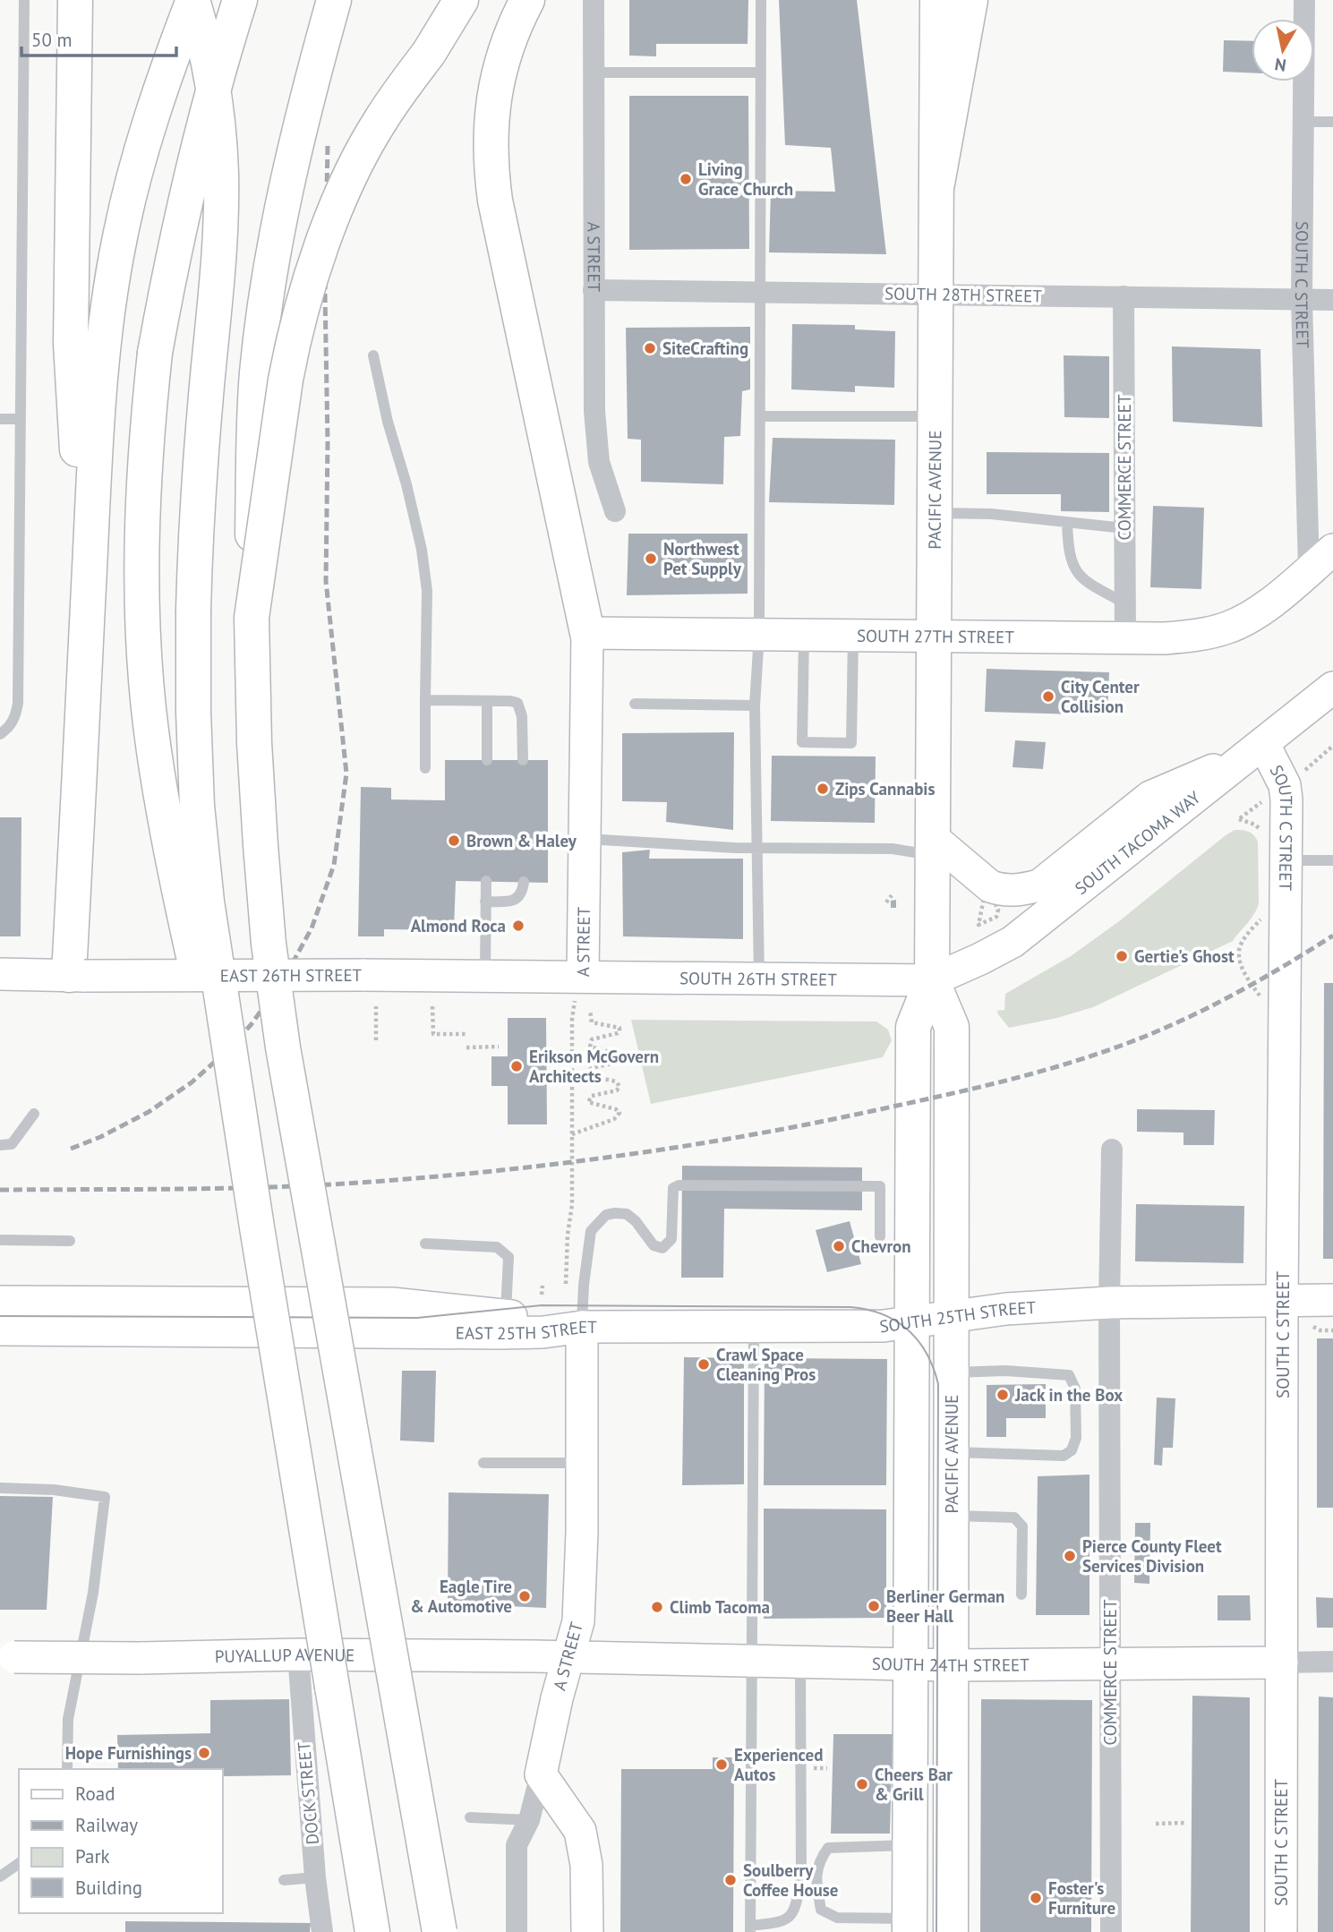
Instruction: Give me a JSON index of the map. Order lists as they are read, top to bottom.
{
  "streets": {
    "main road": ["PACIFIC AVENUE"],
    "street": [
      "A STREET",
      "SOUTH C STREET",
      "SOUTH 28TH STREET",
      "COMMERCE STREET",
      "SOUTH 27TH STREET",
      "SOUTH TACOMA WAY",
      "EAST 26TH STREET",
      "SOUTH 26TH STREET",
      "SOUTH 25TH STREET",
      "EAST 25TH STREET",
      "PUYALLUP AVENUE",
      "SOUTH 24TH STREET",
      "DOCK STREET"
    ]
  },
  "crossings": [
    ["A STREET", "SOUTH 28TH STREET"],
    ["A STREET", "SOUTH 27TH STREET"],
    ["A STREET", "EAST 26TH STREET"],
    ["A STREET", "SOUTH 26TH STREET"],
    ["A STREET", "SOUTH 25TH STREET"],
    ["A STREET", "EAST 25TH STREET"],
    ["A STREET", "PUYALLUP AVENUE"],
    ["A STREET", "SOUTH 24TH STREET"],
    ["SOUTH C STREET", "SOUTH 28TH STREET"],
    ["SOUTH C STREET", "SOUTH 27TH STREET"],
    ["SOUTH C STREET", "SOUTH TACOMA WAY"],
    ["SOUTH C STREET", "SOUTH 25TH STREET"],
    ["SOUTH C STREET", "SOUTH 24TH STREET"],
    ["SOUTH 28TH STREET", "COMMERCE STREET"],
    ["SOUTH 28TH STREET", "PACIFIC AVENUE"],
    ["COMMERCE STREET", "SOUTH 27TH STREET"],
    ["COMMERCE STREET", "SOUTH 25TH STREET"],
    ["COMMERCE STREET", "SOUTH 24TH STREET"],
    ["PACIFIC AVENUE", "SOUTH 27TH STREET"],
    ["PACIFIC AVENUE", "SOUTH TACOMA WAY"],
    ["PACIFIC AVENUE", "SOUTH 26TH STREET"],
    ["PACIFIC AVENUE", "SOUTH 25TH STREET"],
    ["PACIFIC AVENUE", "SOUTH 24TH STREET"],
    ["SOUTH TACOMA WAY", "SOUTH 26TH STREET"],
    ["EAST 26TH STREET", "SOUTH 26TH STREET"],
    ["SOUTH 25TH STREET", "EAST 25TH STREET"],
    ["PUYALLUP AVENUE", "SOUTH 24TH STREET"],
    ["PUYALLUP AVENUE", "DOCK STREET"]
  ],
  "places": [
    "Living Grace Church",
    "SiteCrafting",
    "Northwest Pet Supply",
    "City Center Collision",
    "Zips Cannabis",
    "Brown & Haley",
    "Almond Roca",
    "Gertie's Ghost",
    "Erikson McGovern Architects",
    "Chevron",
    "Crawl Space Cleaning Pros",
    "Jack in the Box",
    "Pierce County Fleet Services Division",
    "Eagle Tire & Automotive",
    "Berliner German Beer Hall",
    "Climb Tacoma",
    "Hope Furnishings",
    "Experienced Autos",
    "Cheers Bar & Grill",
    "Soulberry Coffee House",
    "Foster's Furniture"
  ],
  "legend": [
    "Road",
    "Railway",
    "Park",
    "Building"
  ],
  "scale_bar": "50 m",
  "north": "bottom"
}
